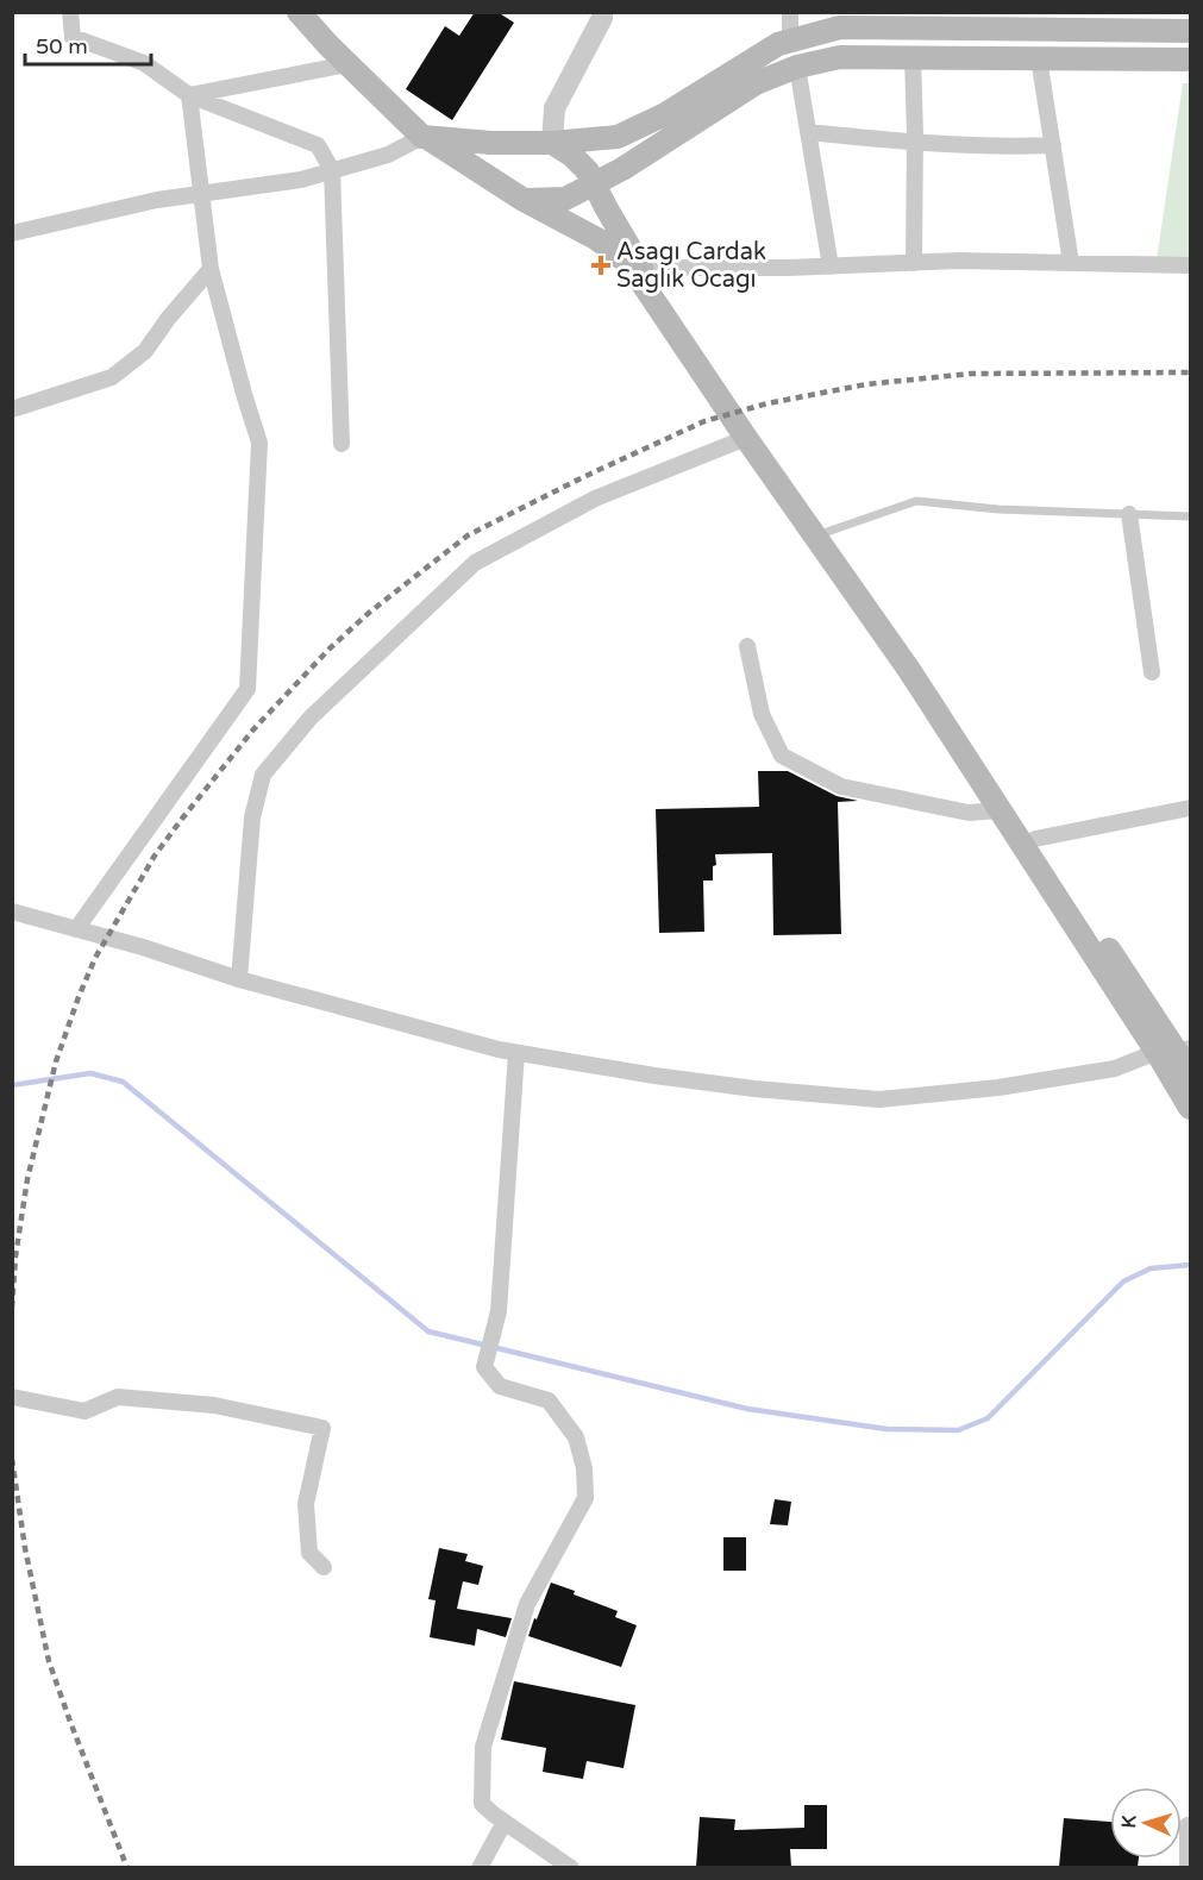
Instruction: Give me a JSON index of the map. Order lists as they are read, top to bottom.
{
  "places": {
    "health": ["Asagı Cardak Saglık Ocagı"]
  },
  "scale_bar": "50 m",
  "north": "left"
}
